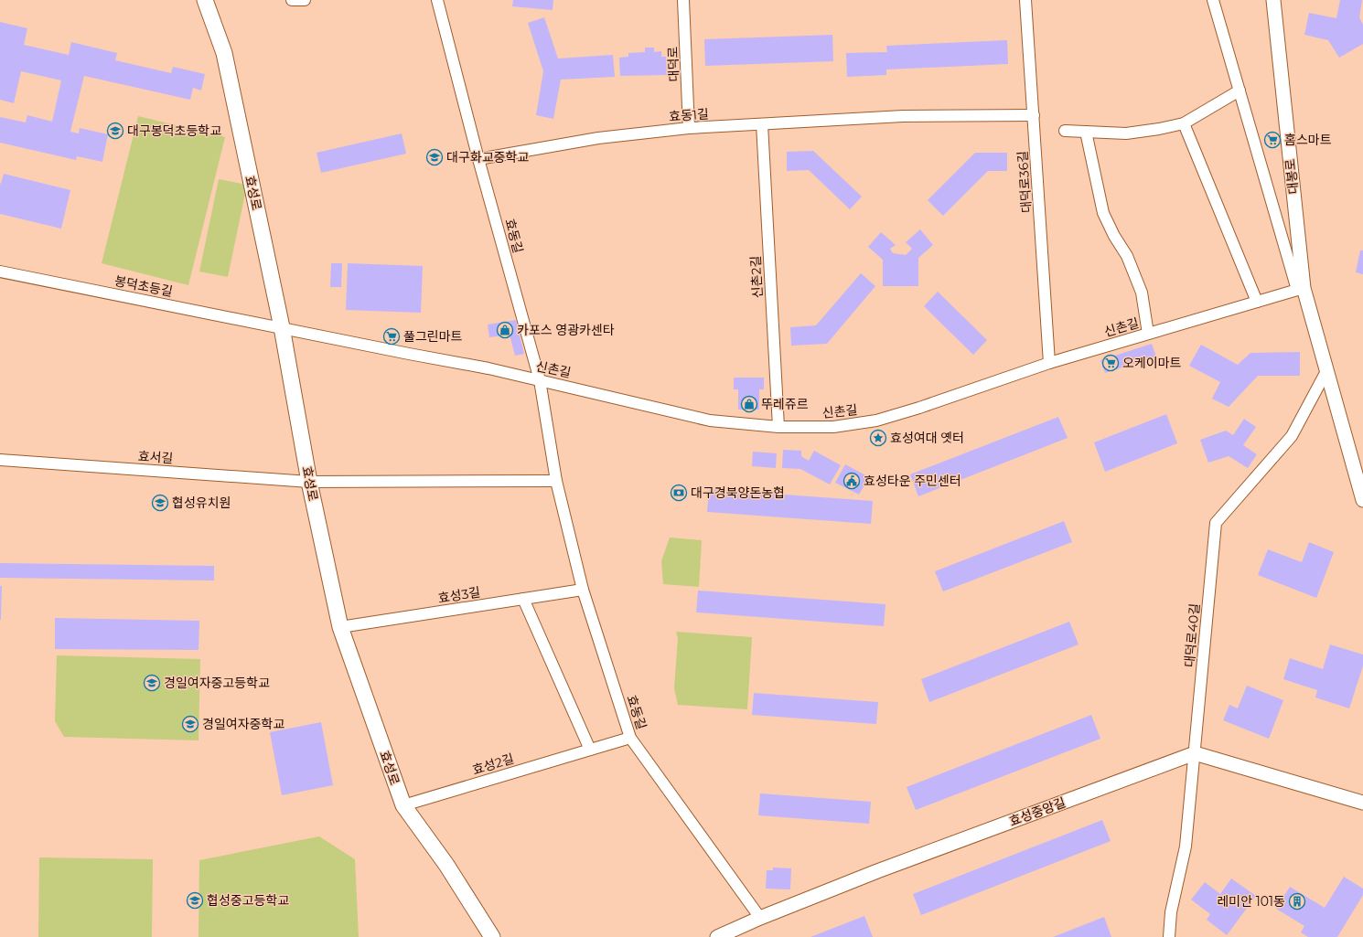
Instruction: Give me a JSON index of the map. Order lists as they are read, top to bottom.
{
  "streets": {
    "main road": ["효성로"],
    "street": [
      "대덕로",
      "효동1길",
      "대봉로",
      "대덕로36길",
      "효동길",
      "신촌2길",
      "봉덕초등길",
      "신촌길",
      "효서길",
      "효성3길",
      "대덕로40길",
      "효성2길",
      "효성중앙길"
    ]
  },
  "crossings": [
    ["대덕로", "효동1길"],
    ["효동1길", "대덕로36길"],
    ["효동1길", "효동길"],
    ["효동1길", "신촌2길"],
    ["대봉로", "신촌길"],
    ["대봉로", "대덕로40길"],
    ["대덕로36길", "신촌길"],
    ["효성로", "봉덕초등길"],
    ["효성로", "신촌길"],
    ["효성로", "효서길"],
    ["효성로", "효성3길"],
    ["효성로", "효성2길"],
    ["효동길", "신촌길"],
    ["효동길", "효성3길"],
    ["효동길", "효성2길"],
    ["효동길", "효성중앙길"],
    ["신촌2길", "신촌길"],
    ["봉덕초등길", "신촌길"],
    ["대덕로40길", "효성중앙길"]
  ],
  "places": {
    "school or university": [
      "대구봉덕초등학교",
      "대구화교중학교",
      "협성유치원",
      "경일여자중고등학교",
      "경일여자중학교",
      "협성중고등학교"
    ],
    "supermarket": ["홈스마트", "풀그린마트", "오케이마트"],
    "shop": ["카포스 영광카센타", "뚜레쥬르"],
    "place": ["효성여대 옛터"],
    "public building": ["효성타운 주민센터"],
    "bank": ["대구경북양돈농협"],
    "building": ["레미안 101동"]
  }
}
